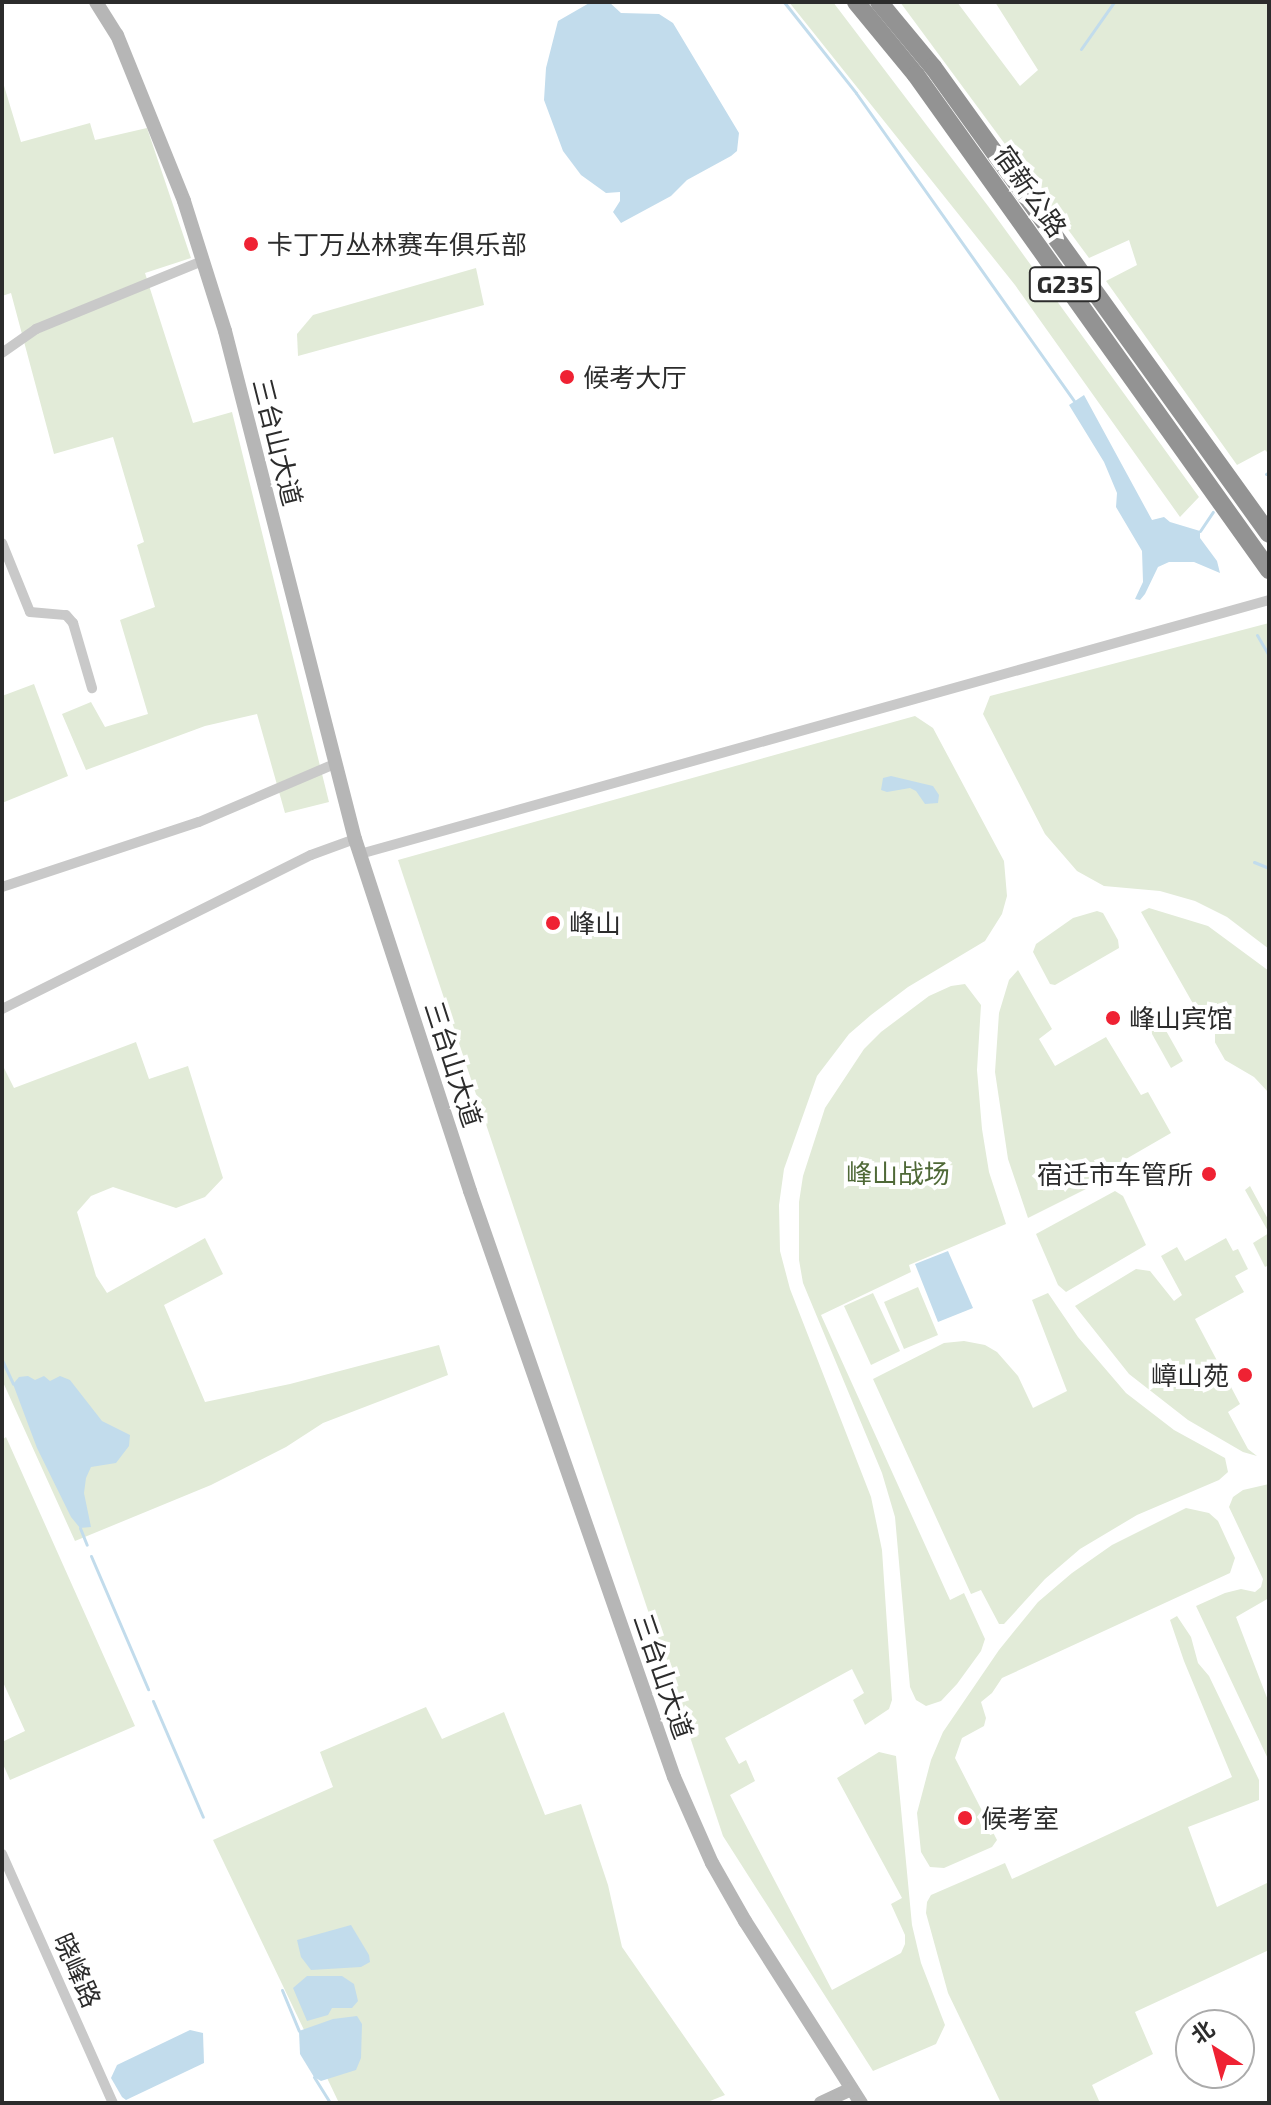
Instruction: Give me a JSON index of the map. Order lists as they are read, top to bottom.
{
  "streets": {
    "highway": ["宿新公路", "G235"],
    "main road": ["三台山大道"],
    "street": ["晓峰路"]
  },
  "parks": ["峰山战场"],
  "places": [
    "卡丁万丛林赛车俱乐部",
    "候考大厅",
    "峰山",
    "峰山宾馆",
    "宿迁市车管所",
    "嶂山苑",
    "候考室"
  ],
  "north": "top left"
}
